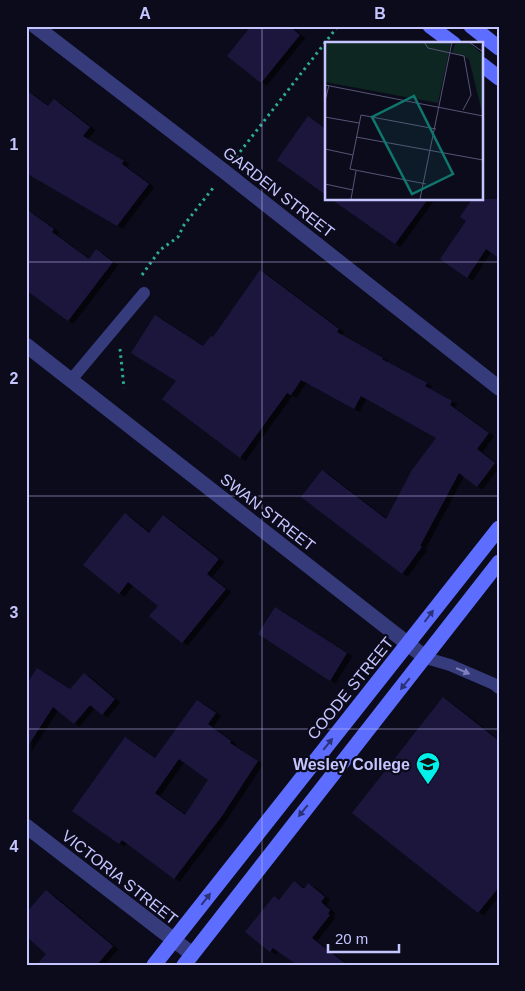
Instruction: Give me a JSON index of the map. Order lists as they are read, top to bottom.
{
  "streets": {
    "street": [
      "GARDEN STREET",
      "SWAN STREET",
      "COODE STREET",
      "VICTORIA STREET"
    ]
  },
  "crossings": [
    ["SWAN STREET", "COODE STREET"],
    ["COODE STREET", "VICTORIA STREET"]
  ],
  "places": {
    "school or university": ["Wesley College"]
  },
  "scale_bar": "20 m",
  "grid": {
    "columns": ["A", "B"],
    "rows": [
      "1",
      "2",
      "3",
      "4"
    ]
  }
}
